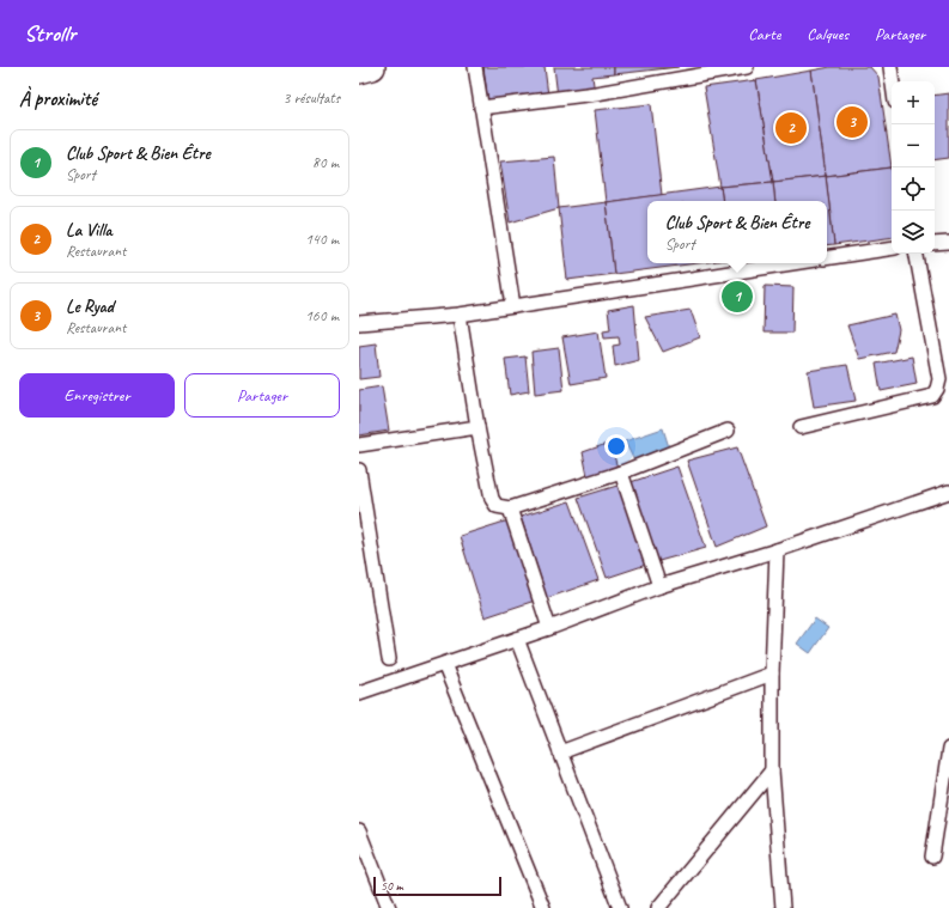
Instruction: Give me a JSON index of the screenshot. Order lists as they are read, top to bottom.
{
  "scale_bar": "50 m",
  "page": {
    "header": "Strollr",
    "nav": ["Carte", "Calques", "Partager"],
    "heading": ["À proximité", "3 résultats"],
    "map_buttons": ["+", "−"],
    "pins": ["3", "2", "1"],
    "list": [
      {
        "mark": "1",
        "name": "Club Sport & Bien Être",
        "note": "Sport",
        "value": "80 m"
      },
      {
        "mark": "2",
        "name": "La Villa",
        "note": "Restaurant",
        "value": "140 m"
      },
      {
        "mark": "3",
        "name": "Le Ryad",
        "note": "Restaurant",
        "value": "160 m"
      }
    ],
    "popup": ["Club Sport & Bien Être", "Sport"],
    "buttons": ["Enregistrer", "Partager"],
    "scale": "50 m"
  }
}
